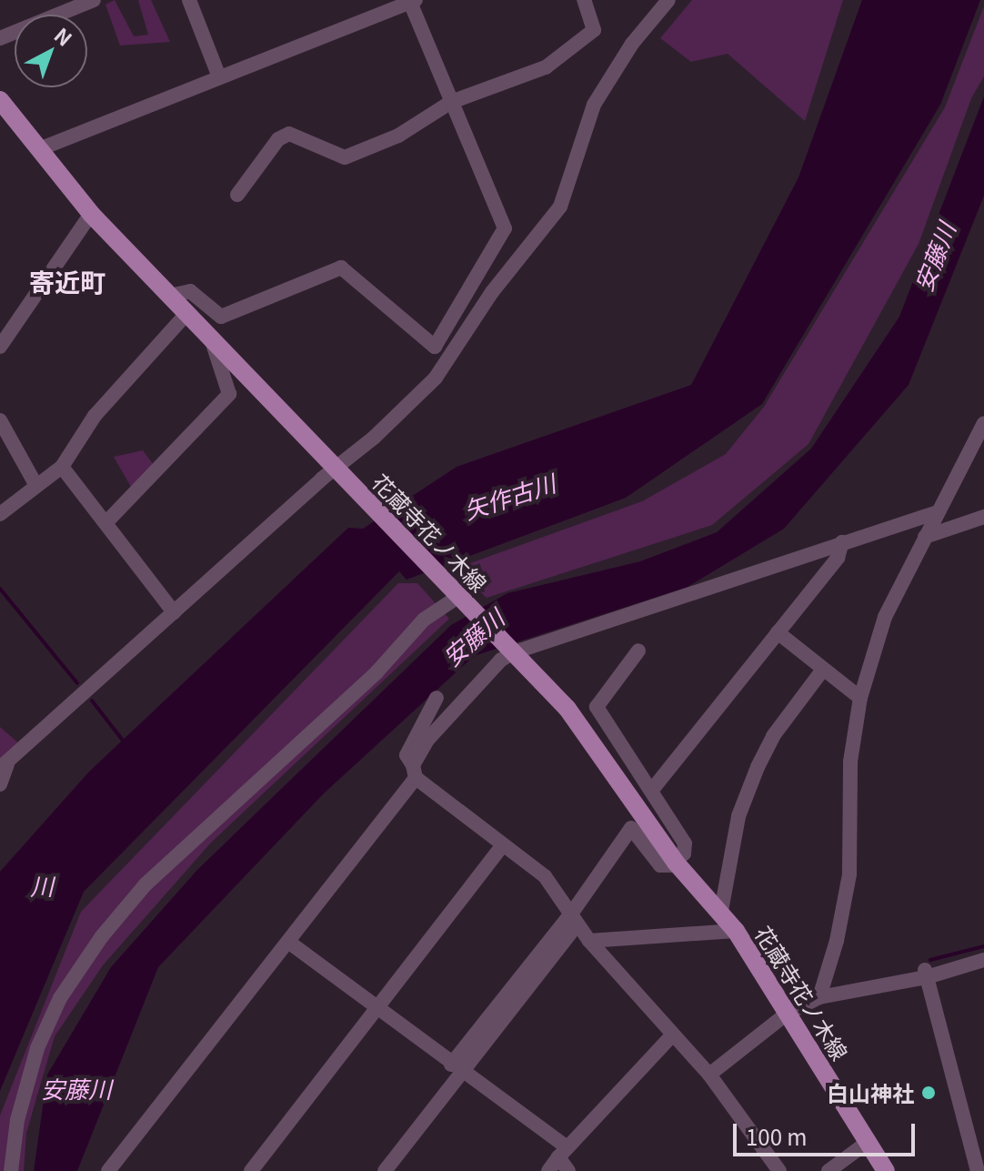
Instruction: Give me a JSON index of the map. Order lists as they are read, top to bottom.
{
  "streets": {
    "main road": ["花蔵寺花ノ木線"]
  },
  "districts": ["寄近町"],
  "water": ["安藤川", "矢作古川", "川"],
  "places": ["白山神社"],
  "scale_bar": "100 m",
  "north": "top right"
}
